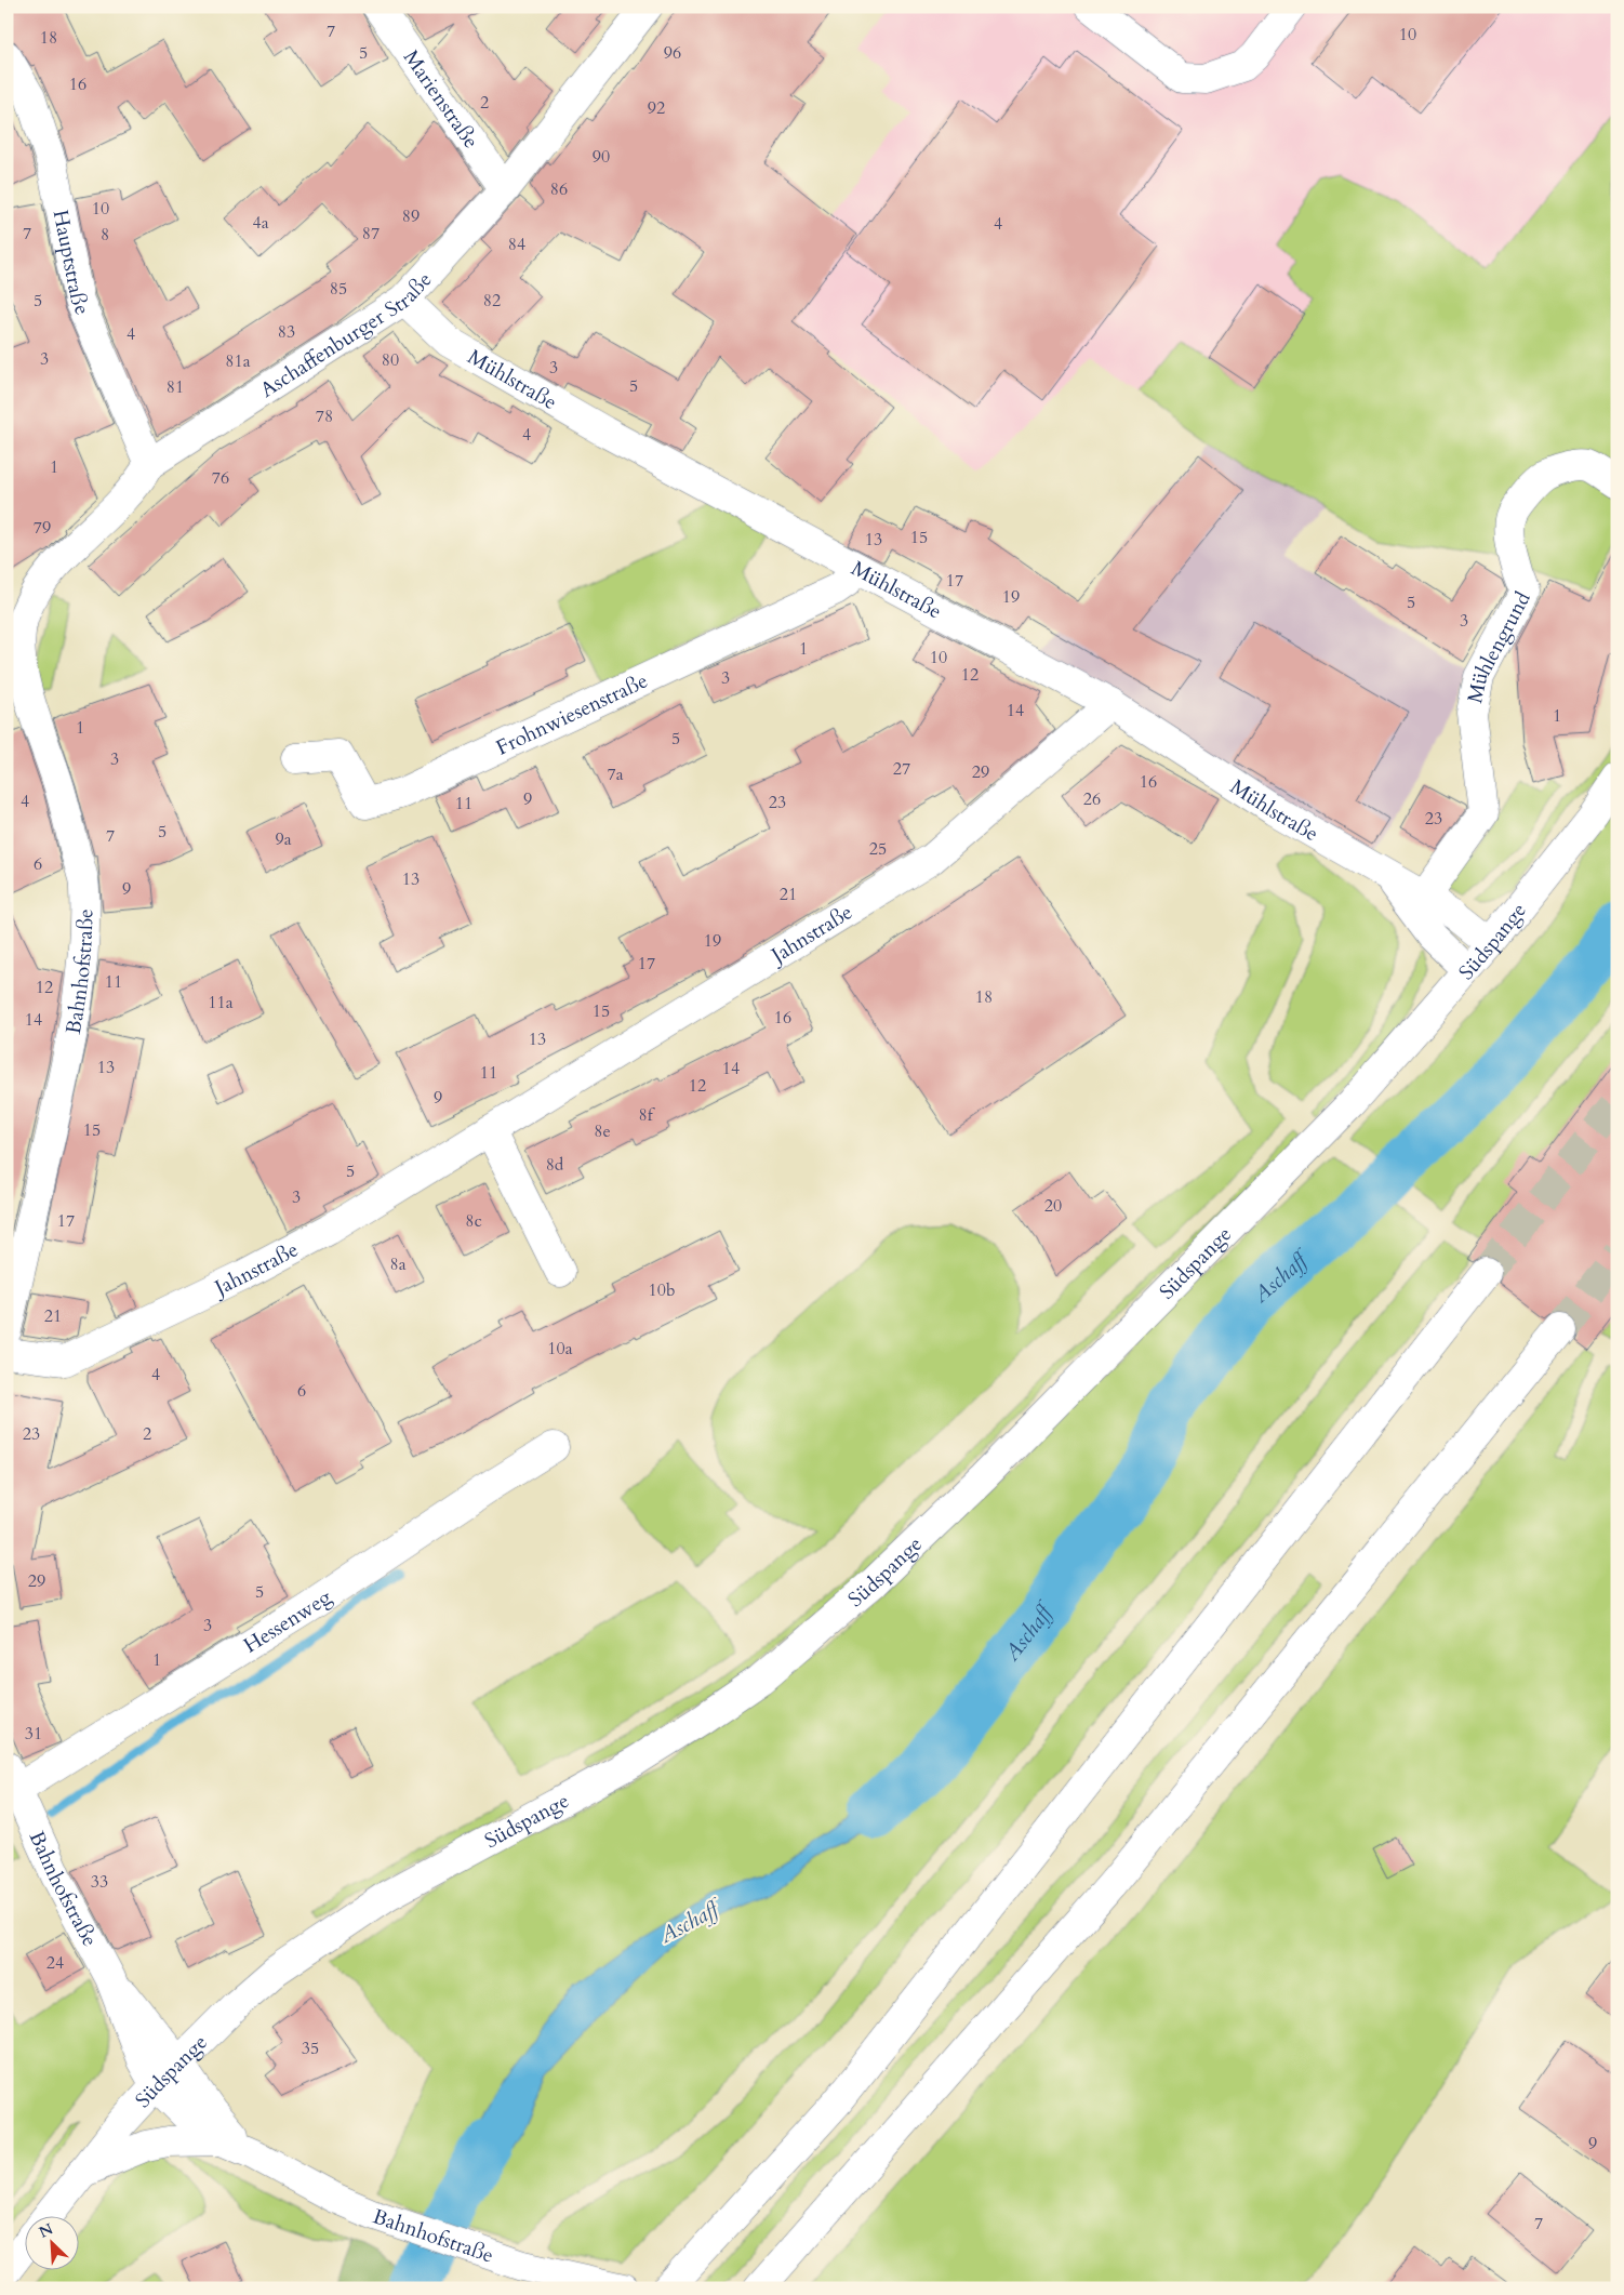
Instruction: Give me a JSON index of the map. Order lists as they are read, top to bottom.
{
  "streets": {
    "main road": [
      "Marienstraße",
      "Hauptstraße",
      "Aschaffenburger Straße",
      "Mühlstraße",
      "Mühlengrund",
      "Frohnwiesenstraße",
      "Jahnstraße",
      "Südspange",
      "Bahnhofstraße",
      "Hessenweg"
    ]
  },
  "crossings": [
    ["Marienstraße", "Aschaffenburger Straße"],
    ["Hauptstraße", "Aschaffenburger Straße"],
    ["Aschaffenburger Straße", "Mühlstraße"],
    ["Aschaffenburger Straße", "Bahnhofstraße"],
    ["Mühlstraße", "Mühlengrund"],
    ["Mühlstraße", "Frohnwiesenstraße"],
    ["Mühlstraße", "Jahnstraße"],
    ["Mühlstraße", "Südspange"],
    ["Südspange", "Bahnhofstraße"],
    ["Bahnhofstraße", "Hessenweg"]
  ],
  "water": ["Aschaff"],
  "house_numbers": [
    "7",
    "10",
    "18",
    "5",
    "96",
    "16",
    "2",
    "92",
    "90",
    "86",
    "10",
    "89",
    "4a",
    "4",
    "7",
    "87",
    "8",
    "84",
    "85",
    "5",
    "82",
    "83",
    "4",
    "3",
    "80",
    "81a",
    "3",
    "5",
    "81",
    "78",
    "4",
    "1",
    "76",
    "79",
    "15",
    "13",
    "17",
    "19",
    "5",
    "3",
    "1",
    "10",
    "12",
    "3",
    "14",
    "1",
    "1",
    "5",
    "3",
    "27",
    "29",
    "7a",
    "16",
    "9",
    "26",
    "4",
    "23",
    "11",
    "23",
    "5",
    "7",
    "9a",
    "25",
    "6",
    "13",
    "9",
    "21",
    "19",
    "17",
    "11",
    "12",
    "18",
    "11a",
    "15",
    "16",
    "14",
    "13",
    "13",
    "14",
    "11",
    "12",
    "9",
    "8f",
    "15",
    "8e",
    "8d",
    "5",
    "3",
    "20",
    "17",
    "8c",
    "8a",
    "10b",
    "21",
    "10a",
    "4",
    "6",
    "23",
    "2",
    "29",
    "5",
    "3",
    "1",
    "31",
    "33",
    "24",
    "35",
    "9",
    "7"
  ],
  "north": "top left"
}
